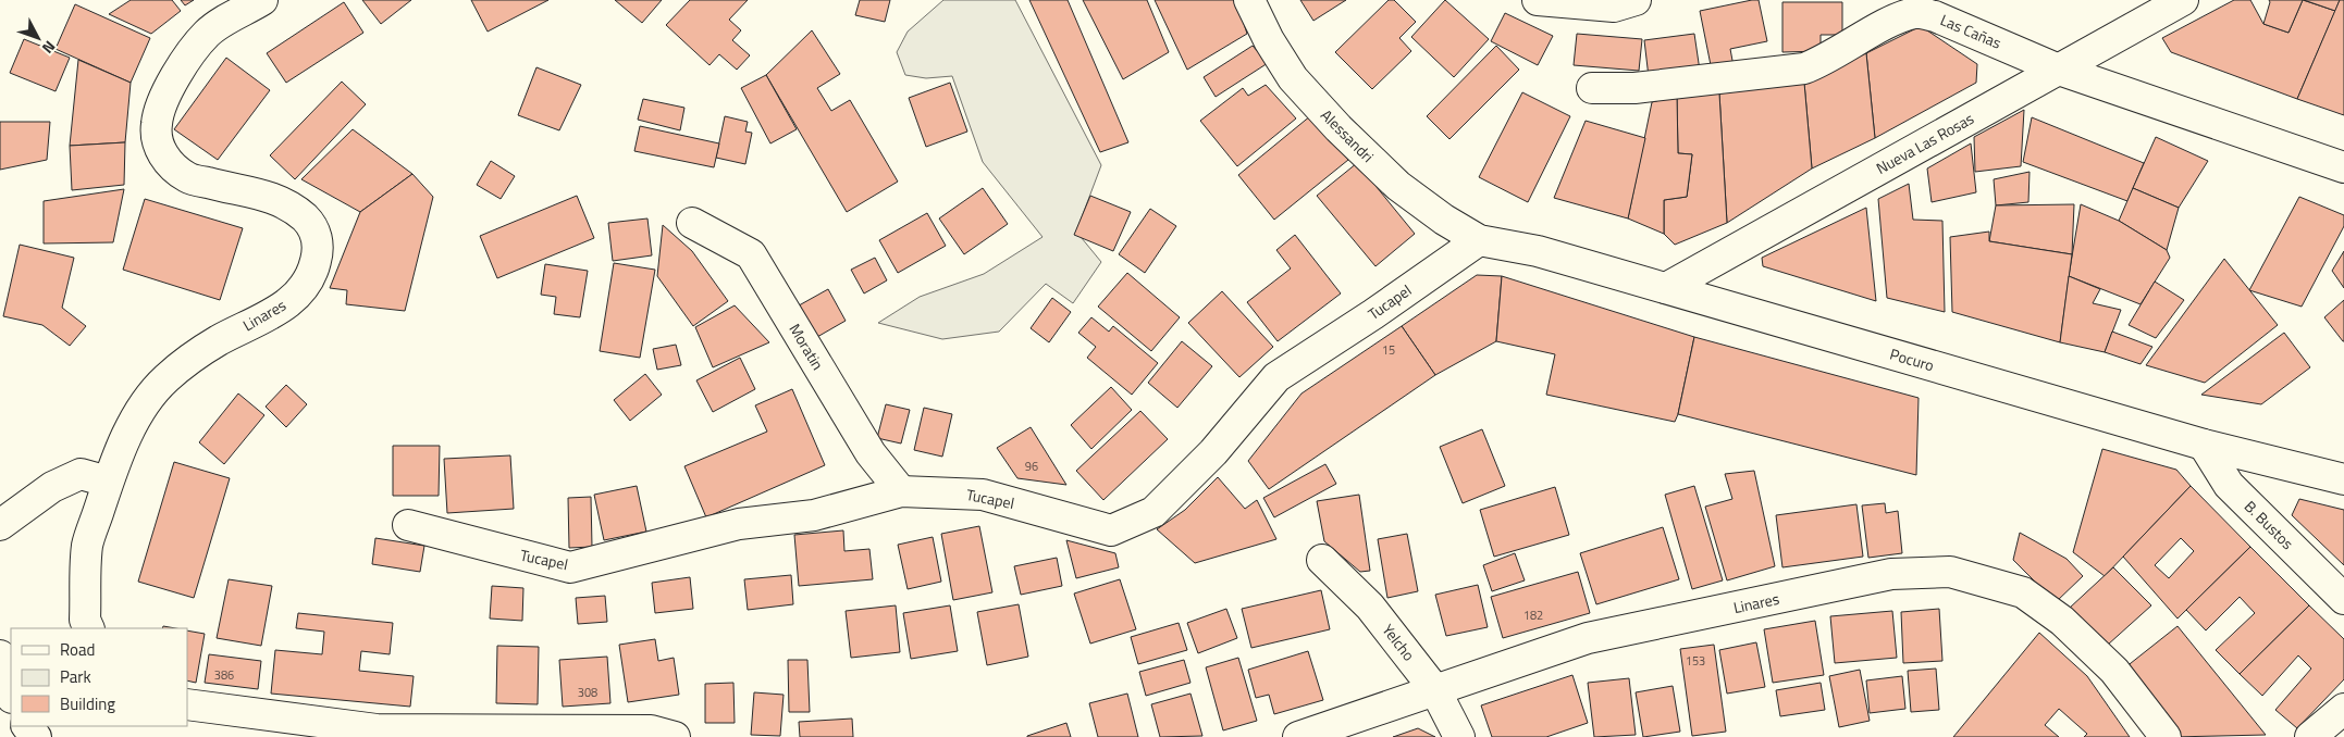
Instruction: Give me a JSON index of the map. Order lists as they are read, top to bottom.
{
  "streets": {
    "street": [
      "Las Cañas",
      "Alessandri",
      "Nueva Las Rosas",
      "Tucapel",
      "Linares",
      "Moratin",
      "Pocuro",
      "B. Bustos",
      "Yelcho"
    ]
  },
  "crossings": [
    ["Las Cañas", "Nueva Las Rosas"],
    ["Alessandri", "Tucapel"],
    ["Alessandri", "Pocuro"],
    ["Nueva Las Rosas", "Pocuro"],
    ["Tucapel", "Moratin"],
    ["Tucapel", "Pocuro"],
    ["Linares", "Yelcho"],
    ["Pocuro", "B. Bustos"]
  ],
  "house_numbers": [
    "15",
    "96",
    "182",
    "153",
    "386",
    "308"
  ],
  "legend": ["Road", "Park", "Building"],
  "north": "bottom right"
}
